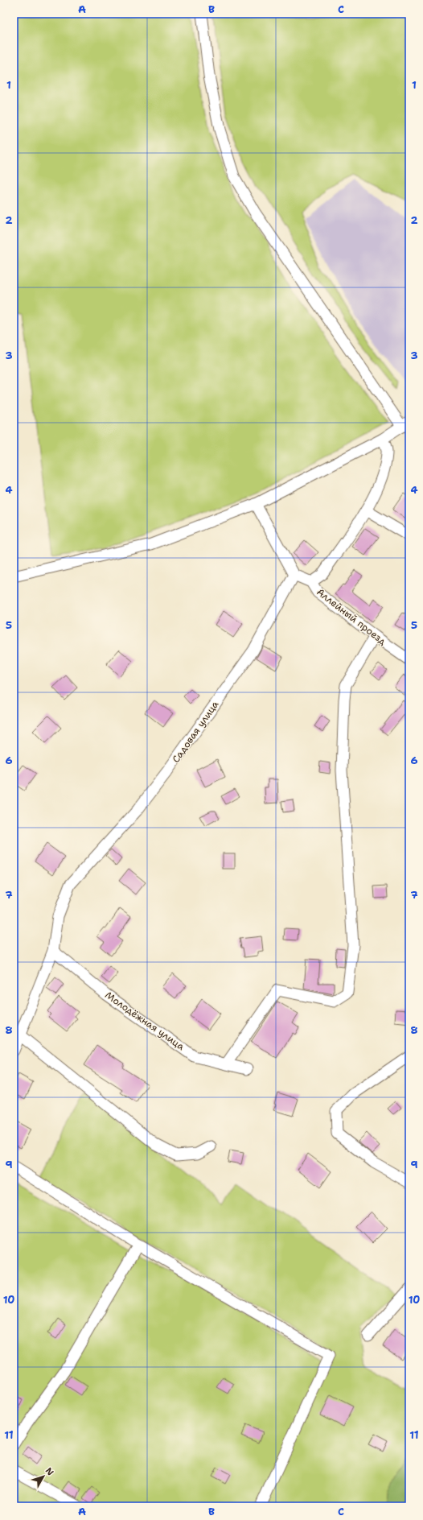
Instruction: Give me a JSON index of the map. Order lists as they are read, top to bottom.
{
  "streets": {
    "street": ["Аллейный проезд", "Садовая улица", "Молодёжная улица"]
  },
  "crossings": [
    ["Аллейный проезд", "Садовая улица"],
    ["Садовая улица", "Молодёжная улица"]
  ],
  "north": "top right",
  "grid": {
    "columns": ["A", "B", "C"],
    "rows": [
      "1",
      "2",
      "3",
      "4",
      "5",
      "6",
      "7",
      "8",
      "9",
      "10",
      "11"
    ]
  }
}
